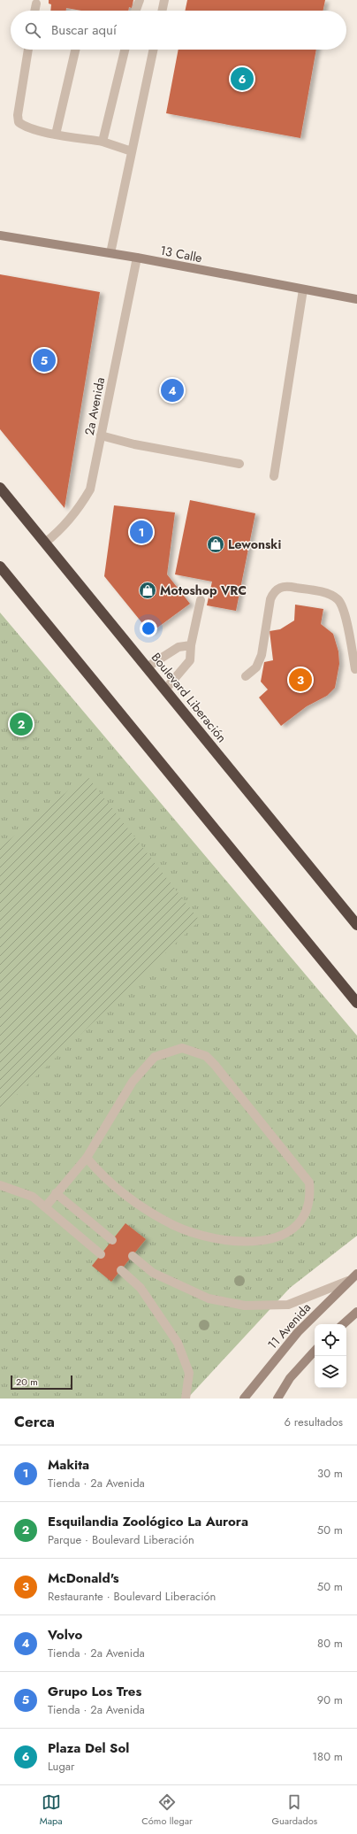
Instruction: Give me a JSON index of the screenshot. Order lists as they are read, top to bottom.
{
  "streets": {
    "highway": ["Boulevard Liberación"],
    "street": ["13 Calle", "2a Avenida", "11 Avenida"]
  },
  "crossings": [
    ["13 Calle", "2a Avenida"],
    ["2a Avenida", "Boulevard Liberación"]
  ],
  "places": {
    "shop": ["Lewonski", "Motoshop VRC"]
  },
  "scale_bar": "20 m",
  "page": {
    "search": "Buscar aquí",
    "pins": [
      "6",
      "5",
      "4",
      "1",
      "3",
      "2"
    ],
    "scale": "20 m",
    "heading": ["Cerca", "6 resultados"],
    "list": [
      {
        "mark": "1",
        "name": "Makita",
        "note": "Tienda · 2a Avenida",
        "value": "30 m"
      },
      {
        "mark": "2",
        "name": "Esquilandia Zoológico La Aurora",
        "note": "Parque · Boulevard Liberación",
        "value": "50 m"
      },
      {
        "mark": "3",
        "name": "McDonald's",
        "note": "Restaurante · Boulevard Liberación",
        "value": "50 m"
      },
      {
        "mark": "4",
        "name": "Volvo",
        "note": "Tienda · 2a Avenida",
        "value": "80 m"
      },
      {
        "mark": "5",
        "name": "Grupo Los Tres",
        "note": "Tienda · 2a Avenida",
        "value": "90 m"
      },
      {
        "mark": "6",
        "name": "Plaza Del Sol",
        "note": "Lugar",
        "value": "180 m"
      }
    ],
    "nav": ["Mapa", "Cómo llegar", "Guardados"]
  }
}
